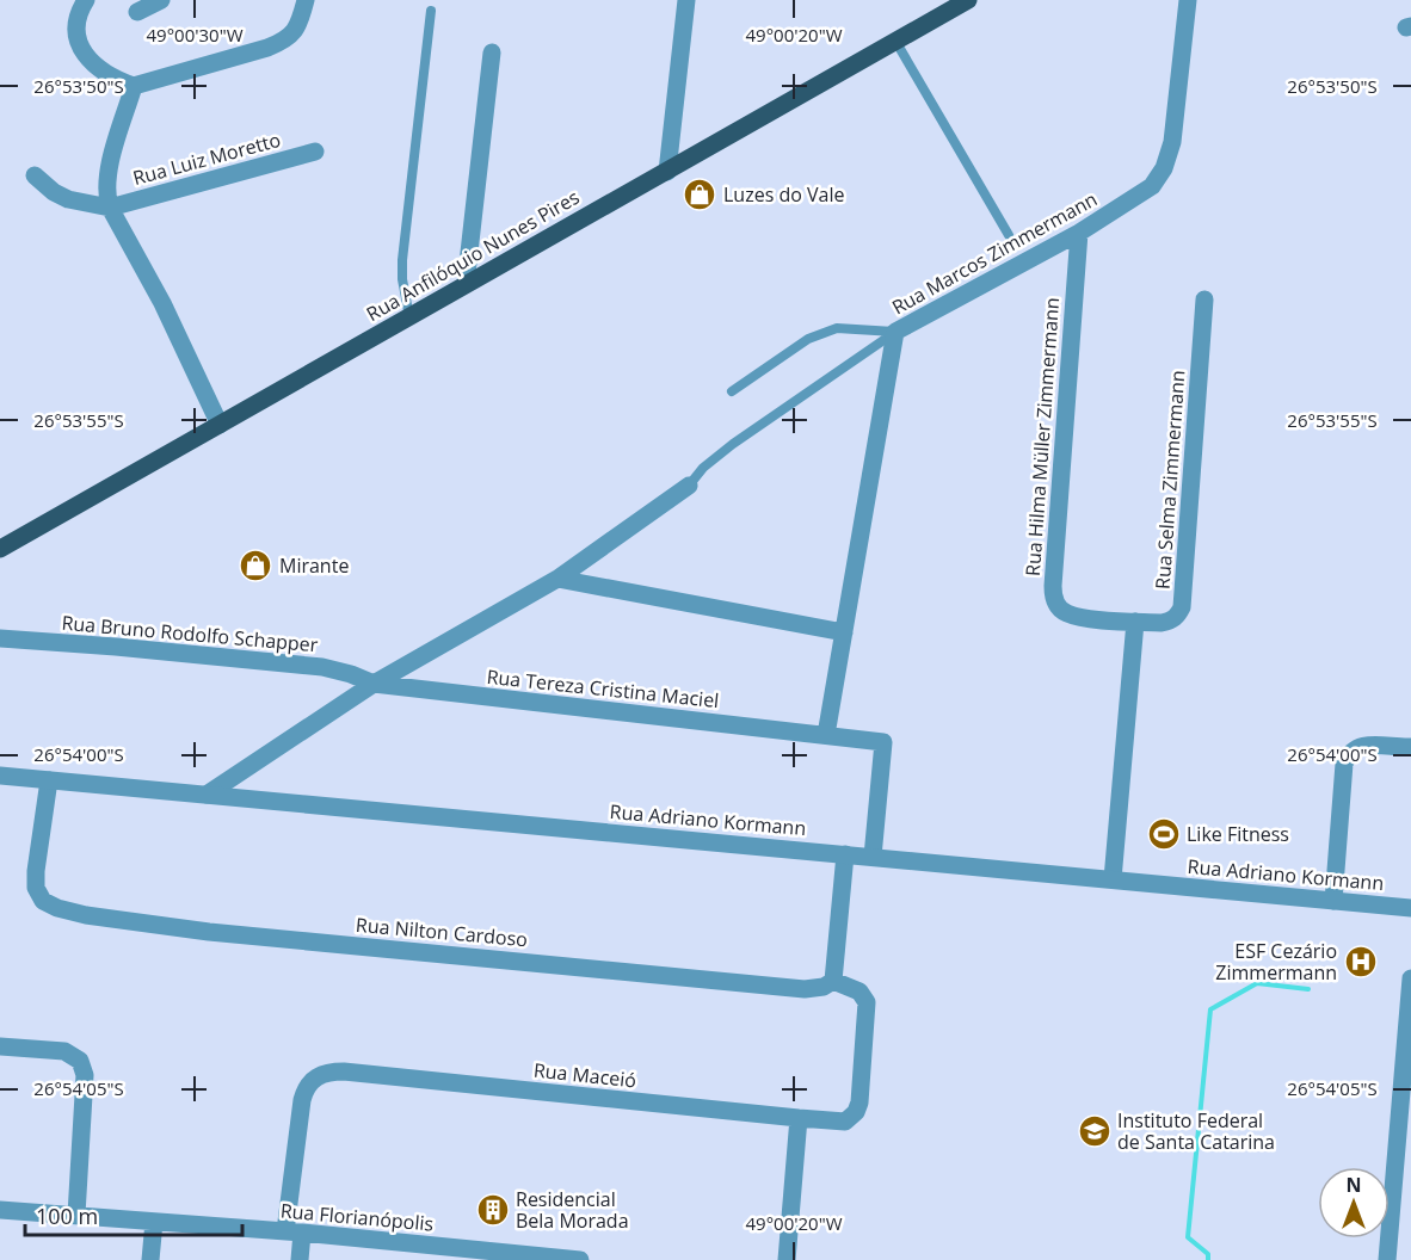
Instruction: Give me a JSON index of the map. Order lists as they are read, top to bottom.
{
  "streets": {
    "main road": ["Rua Anfilóquio Nunes Pires"],
    "street": [
      "Rua Luiz Moretto",
      "Rua Marcos Zimmermann",
      "Rua Hilma Müller Zimmermann",
      "Rua Selma Zimmermann",
      "Rua Bruno Rodolfo Schapper",
      "Rua Tereza Cristina Maciel",
      "Rua Adriano Kormann",
      "Rua Nilton Cardoso",
      "Rua Maceió",
      "Rua Florianópolis"
    ]
  },
  "crossings": [
    ["Rua Marcos Zimmermann", "Rua Hilma Müller Zimmermann"],
    ["Rua Marcos Zimmermann", "Rua Tereza Cristina Maciel"],
    ["Rua Hilma Müller Zimmermann", "Rua Selma Zimmermann"],
    ["Rua Bruno Rodolfo Schapper", "Rua Tereza Cristina Maciel"],
    ["Rua Tereza Cristina Maciel", "Rua Adriano Kormann"],
    ["Rua Adriano Kormann", "Rua Nilton Cardoso"],
    ["Rua Nilton Cardoso", "Rua Maceió"],
    ["Rua Maceió", "Rua Florianópolis"]
  ],
  "places": {
    "shop": ["Luzes do Vale", "Mirante"],
    "sports": ["Like Fitness"],
    "hospital": ["ESF Cezário Zimmermann"],
    "school or university": ["Instituto Federal de Santa Catarina"],
    "building": ["Residencial Bela Morada"]
  },
  "scale_bar": "100 m",
  "north": "top",
  "coordinates": [
    "49°00'30\"W",
    "49°00'20\"W",
    "26°53'50\"S",
    "26°53'55\"S",
    "26°54'00\"S",
    "26°54'05\"S"
  ]
}
